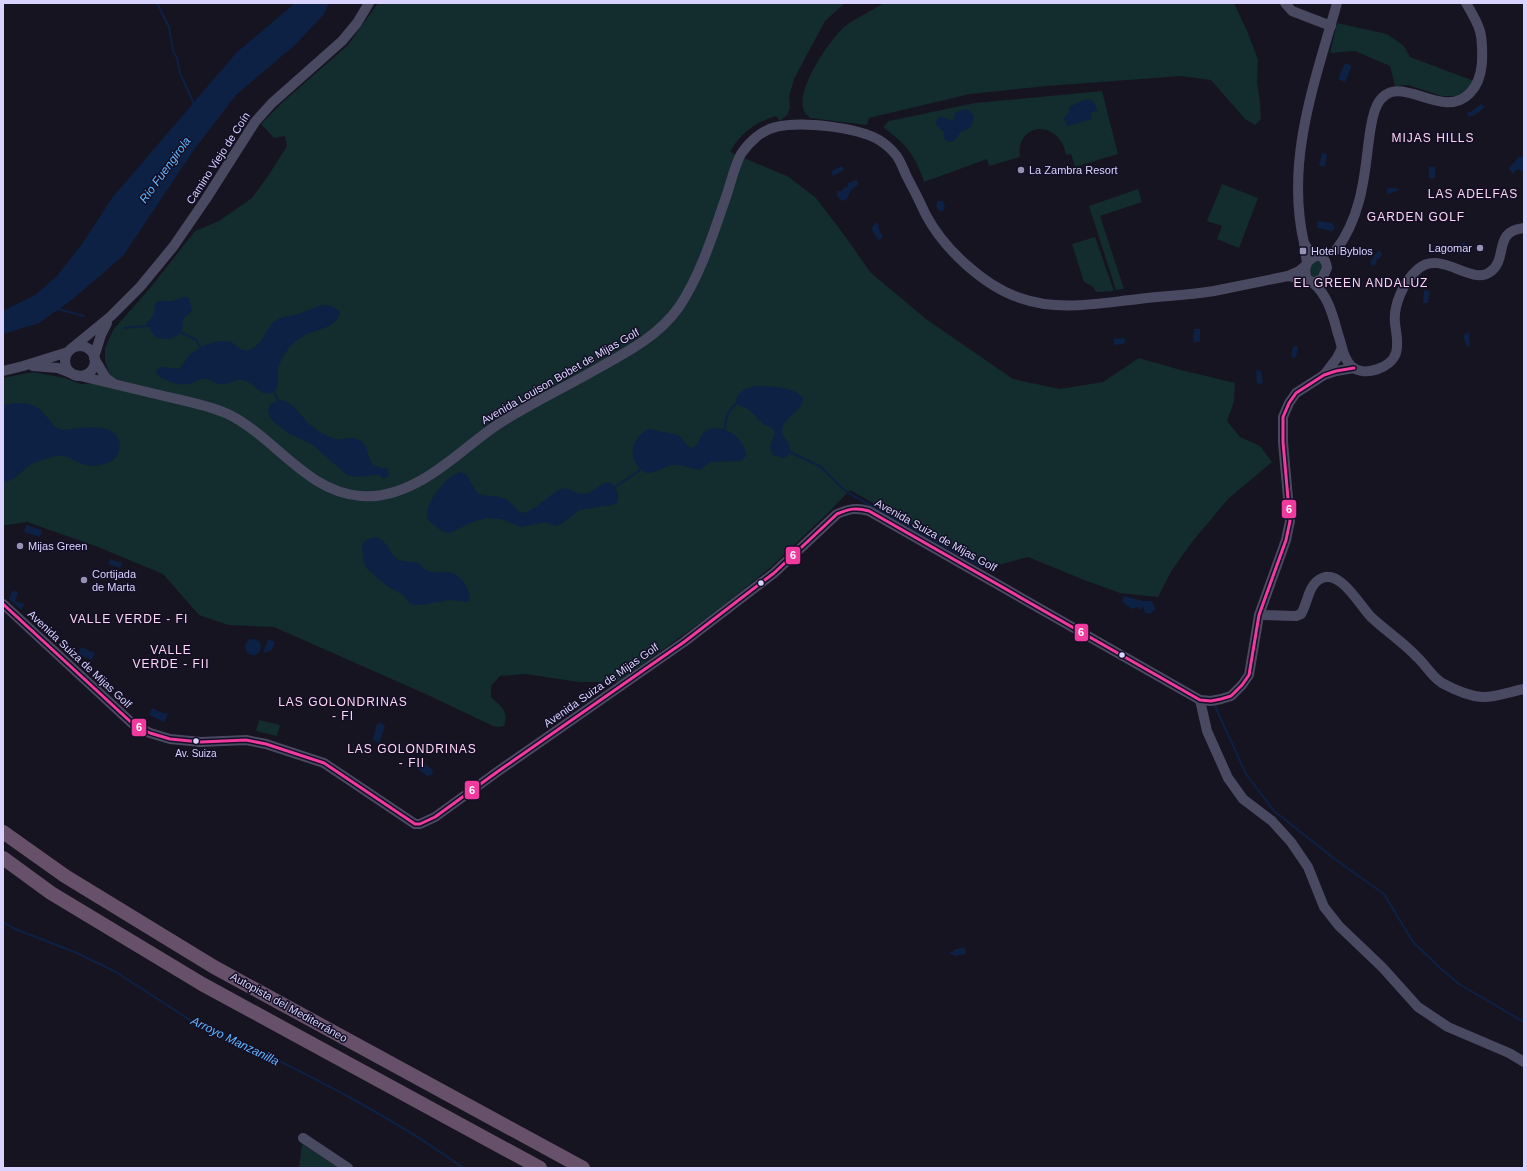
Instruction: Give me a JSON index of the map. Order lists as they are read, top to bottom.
{
  "streets": {
    "highway": ["Autopista del Mediterráneo"],
    "street": ["Camino Viejo de Coín", "Avenida Louison Bobet de Mijas Golf", "Avenida Suiza de Mijas Golf"]
  },
  "crossings": [
    ["Camino Viejo de Coín", "Avenida Louison Bobet de Mijas Golf"]
  ],
  "districts": [
    "MIJAS HILLS",
    "LAS ADELFAS",
    "GARDEN GOLF",
    "EL GREEN ANDALUZ",
    "VALLE VERDE - FI",
    "VALLE VERDE - FII",
    "LAS GOLONDRINAS - FI",
    "LAS GOLONDRINAS - FII"
  ],
  "water": ["Rio Fuengirola", "Arroyo Manzanilla"],
  "places": {
    "other": [
      "La Zambra Resort",
      "Lagomar",
      "Mijas Green",
      "Cortijada de Marta",
      "Av. Suiza"
    ],
    "transit": ["Hotel Byblos"]
  },
  "lines": ["transit line 6"]
}
